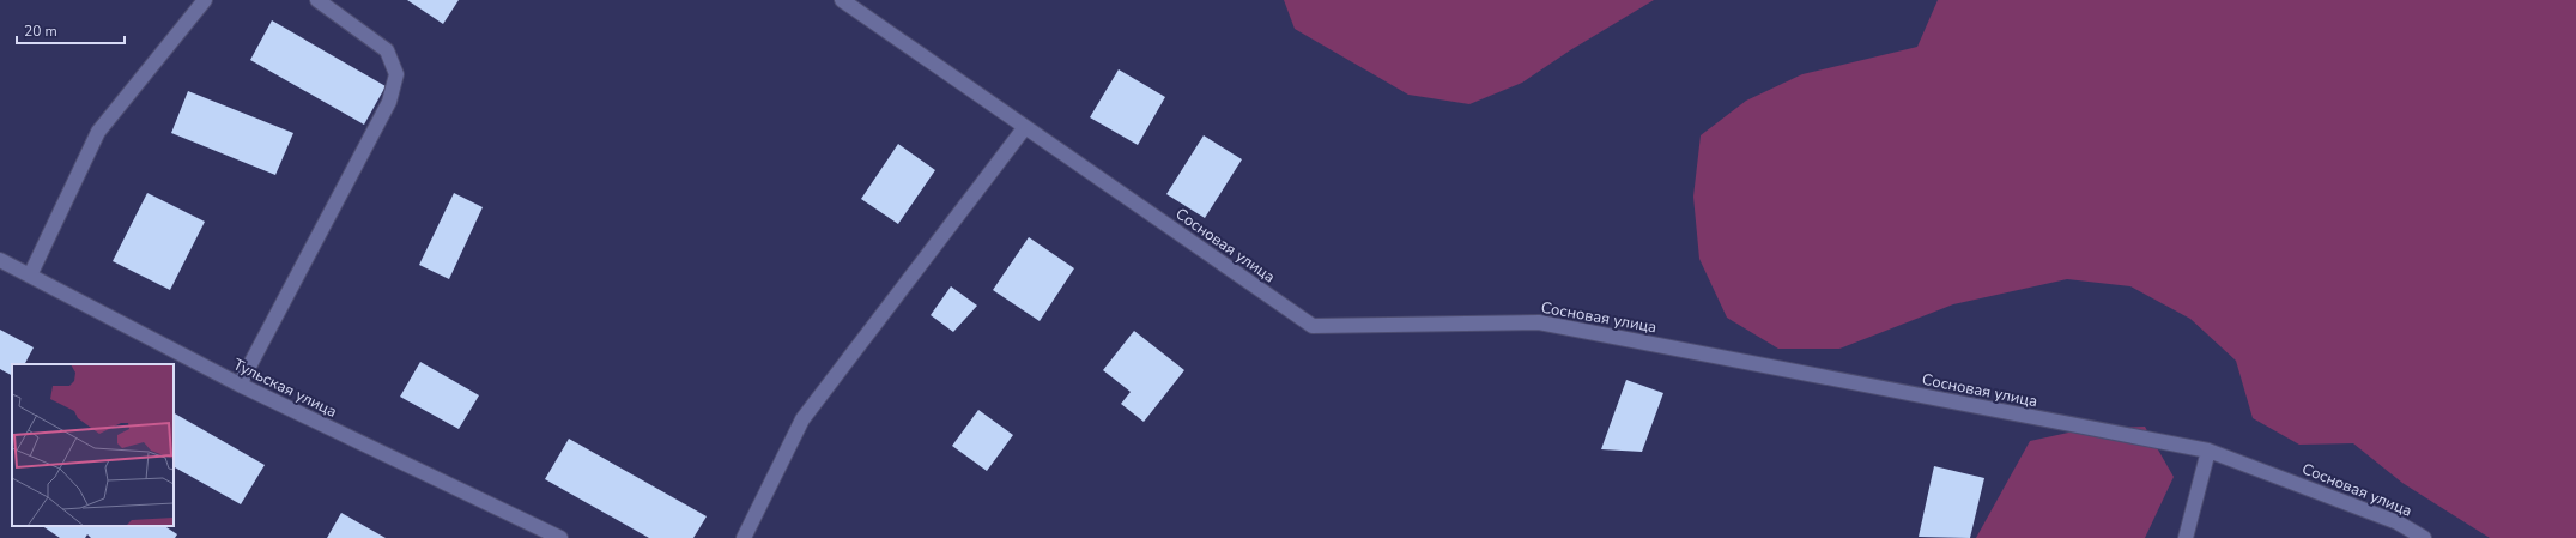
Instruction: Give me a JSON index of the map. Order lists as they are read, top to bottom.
{
  "streets": {
    "street": ["Сосновая улица", "Тульская улица"]
  },
  "scale_bar": "20 m"
}
